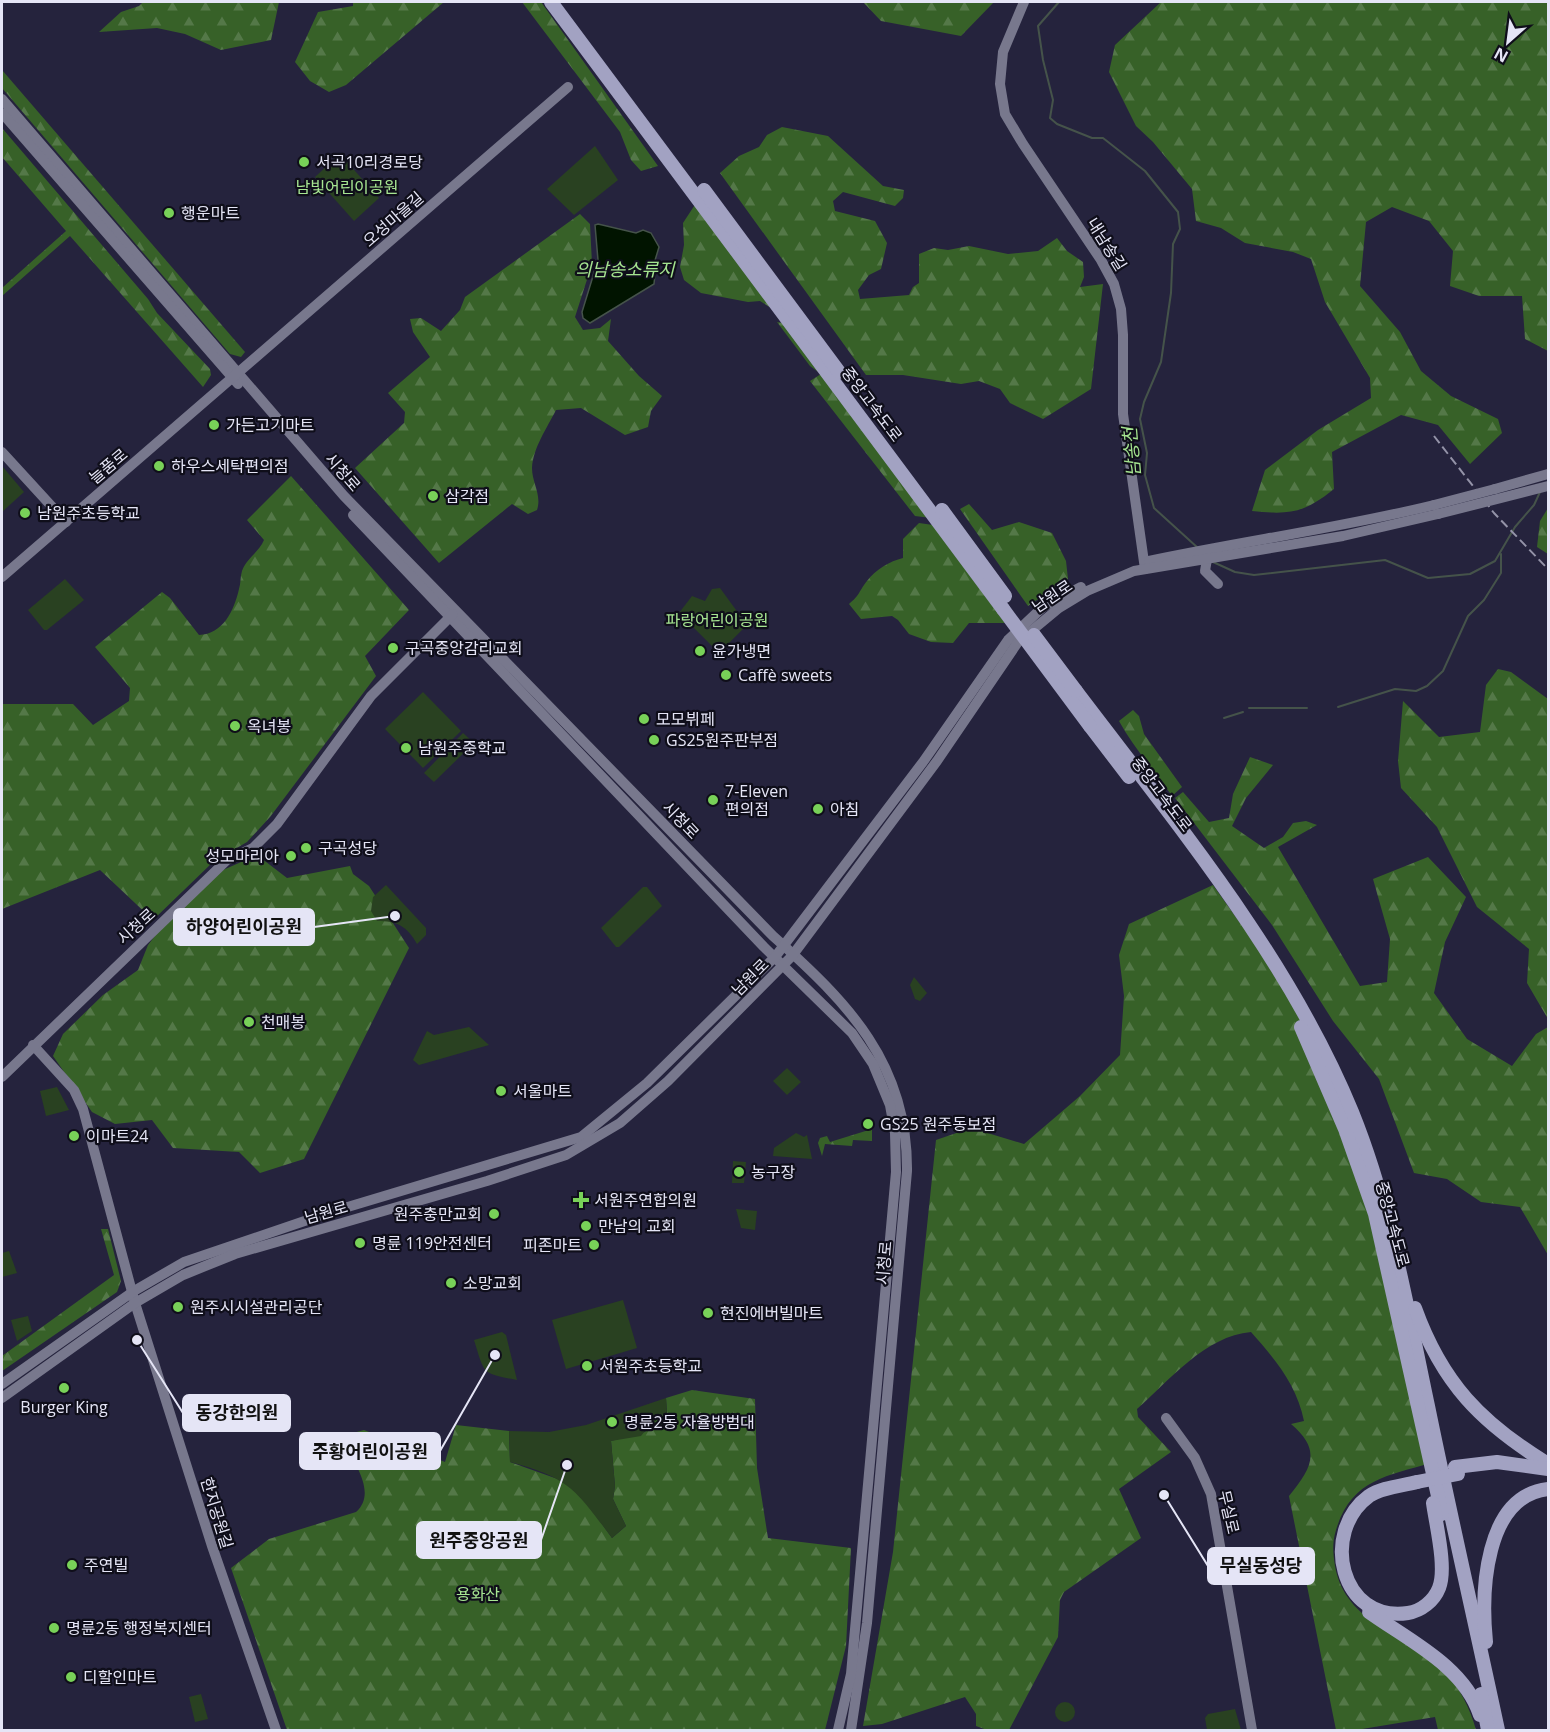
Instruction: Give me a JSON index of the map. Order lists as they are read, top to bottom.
{
  "streets": {
    "highway": ["중앙고속도로"],
    "street": [
      "오성마을길",
      "내남송길",
      "늘품로",
      "시청로",
      "남원로",
      "무실로",
      "한지공원길"
    ]
  },
  "crossings": [
    ["오성마을길", "늘품로"],
    ["오성마을길", "시청로"],
    ["내남송길", "남원로"],
    ["늘품로", "시청로"],
    ["시청로", "남원로"],
    ["남원로", "한지공원길"]
  ],
  "water": ["의남송소류지", "남송천"],
  "parks": ["남빛어린이공원", "파랑어린이공원", "용화산"],
  "places": {
    "other": [
      "서곡10리경로당",
      "행운마트",
      "가든고기마트",
      "하우스세탁편의점",
      "삼각점",
      "남원주초등학교",
      "구곡중앙감리교회",
      "윤가냉면",
      "Caffè sweets",
      "모모뷔페",
      "옥녀봉",
      "GS25원주판부점",
      "남원주중학교",
      "7-Eleven 편의점",
      "아침",
      "구곡성당",
      "성모마리아",
      "하양어린이공원",
      "천매봉",
      "서울마트",
      "GS25 원주동보점",
      "이마트24",
      "농구장",
      "원주충만교회",
      "만남의 교회",
      "명륜 119안전센터",
      "피존마트",
      "소망교회",
      "원주시시설관리공단",
      "현진에버빌마트",
      "동강한의원",
      "주황어린이공원",
      "서원주초등학교",
      "Burger King",
      "명륜2동 자율방범대",
      "원주중앙공원",
      "무실동성당",
      "주연빌",
      "명륜2동 행정복지센터",
      "디할인마트"
    ],
    "health": ["서원주연합의원"]
  },
  "north": "bottom left"
}
